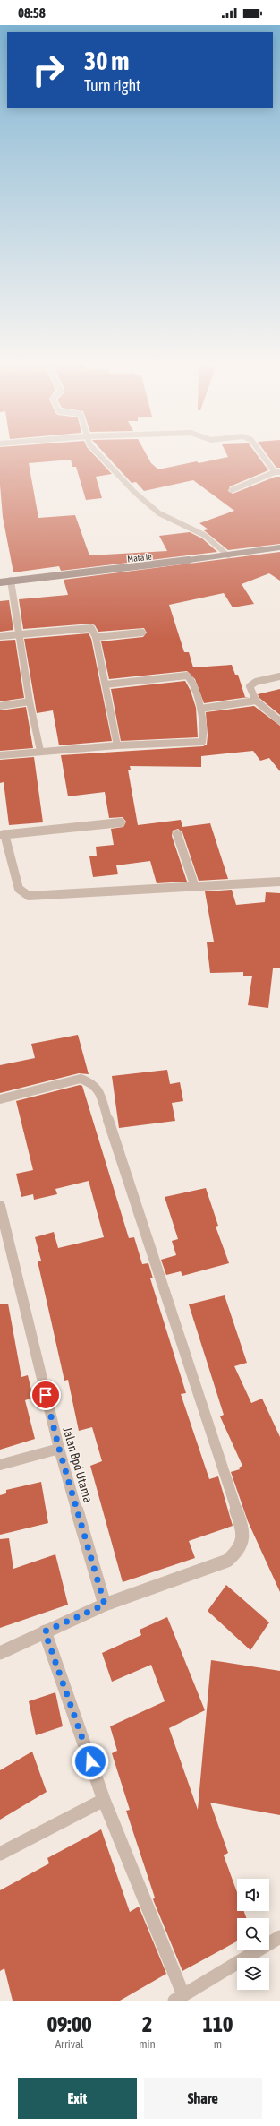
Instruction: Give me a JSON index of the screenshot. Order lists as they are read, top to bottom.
{
  "streets": {
    "street": ["Mata Ie", "Jalan Bpd Utama"]
  },
  "page": {
    "status": "08:58",
    "turn": ["30 m", "Turn right"],
    "eta": [
      "09:00",
      "Arrival",
      "2",
      "min",
      "110",
      "m"
    ],
    "buttons": ["Exit", "Share"]
  }
}
